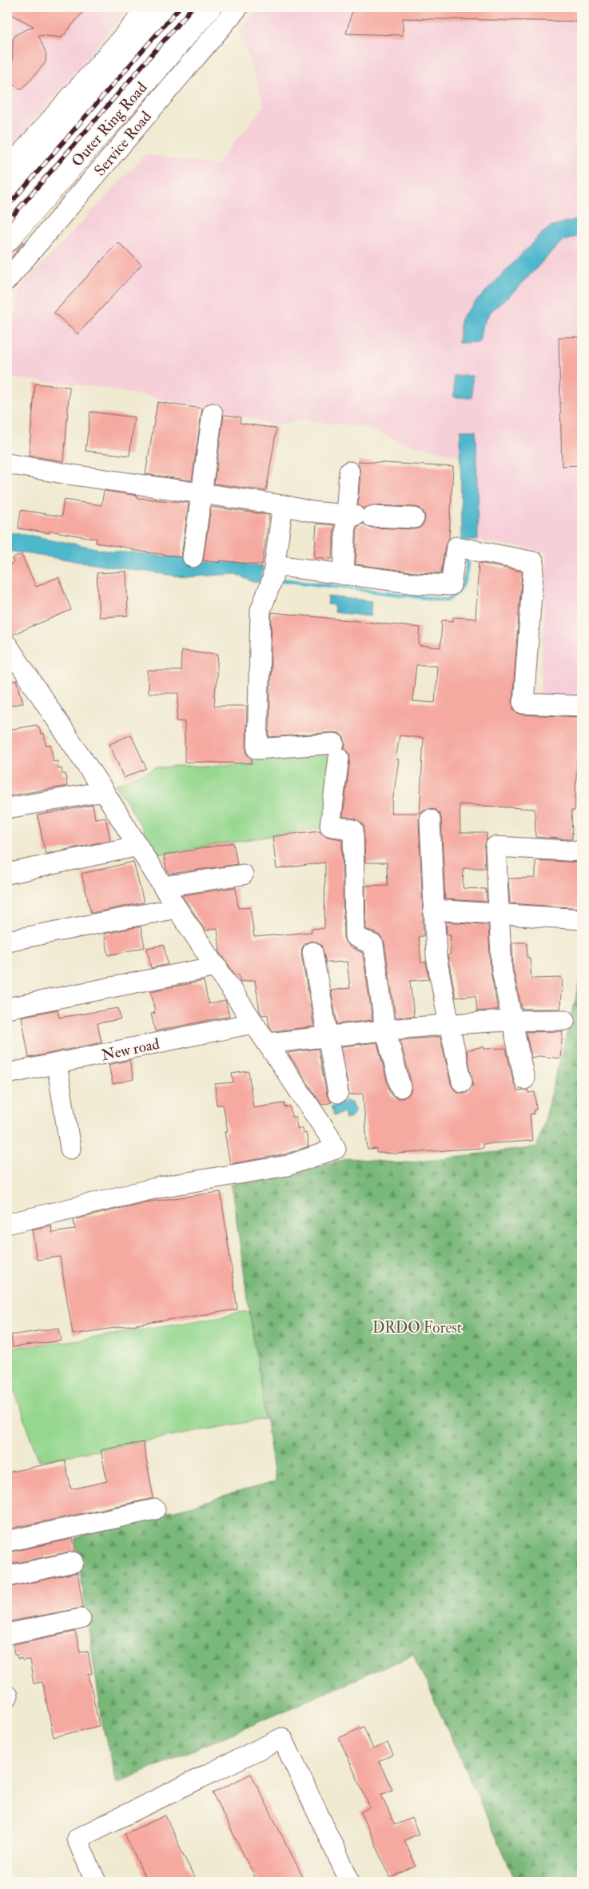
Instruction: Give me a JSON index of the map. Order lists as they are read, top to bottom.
{
  "streets": {
    "highway": ["Outer Ring Road"],
    "street": ["Service Road", "New road"]
  },
  "parks": ["DRDO Forest"]
}
